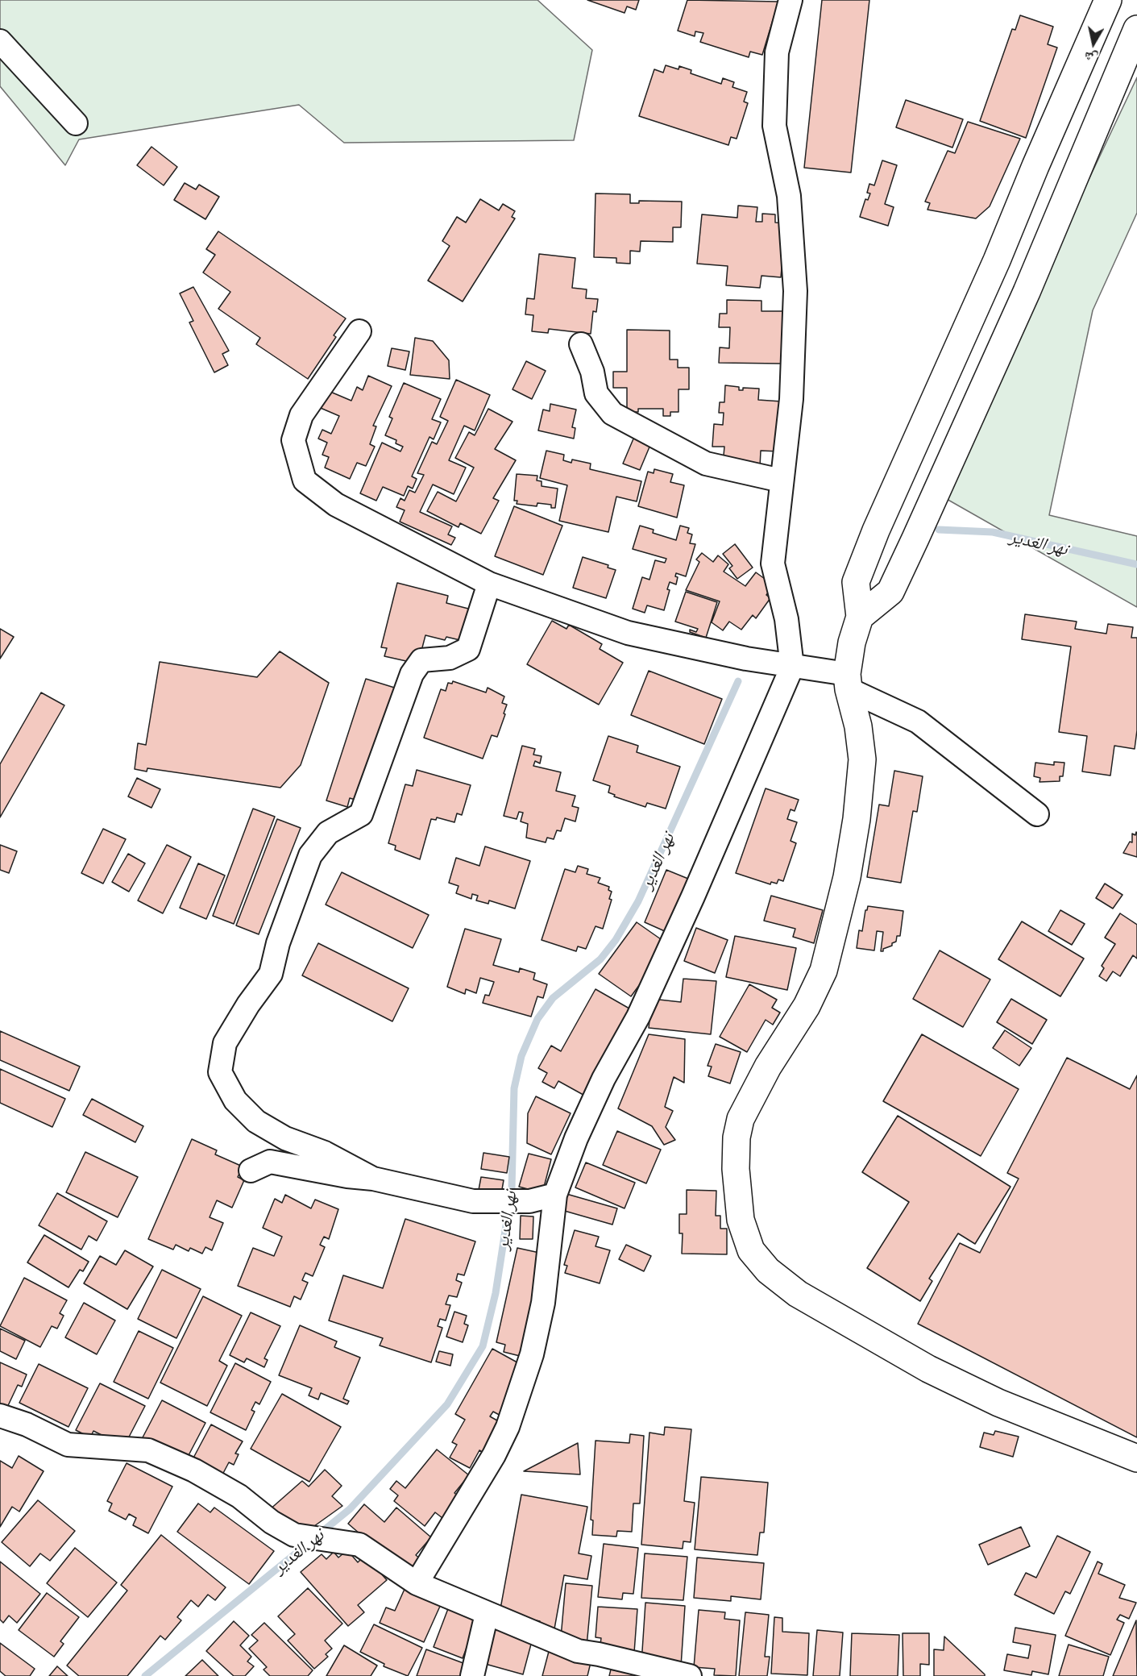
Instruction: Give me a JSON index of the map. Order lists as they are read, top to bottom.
{
  "water": ["نهر الغدير"],
  "north": "bottom"
}
